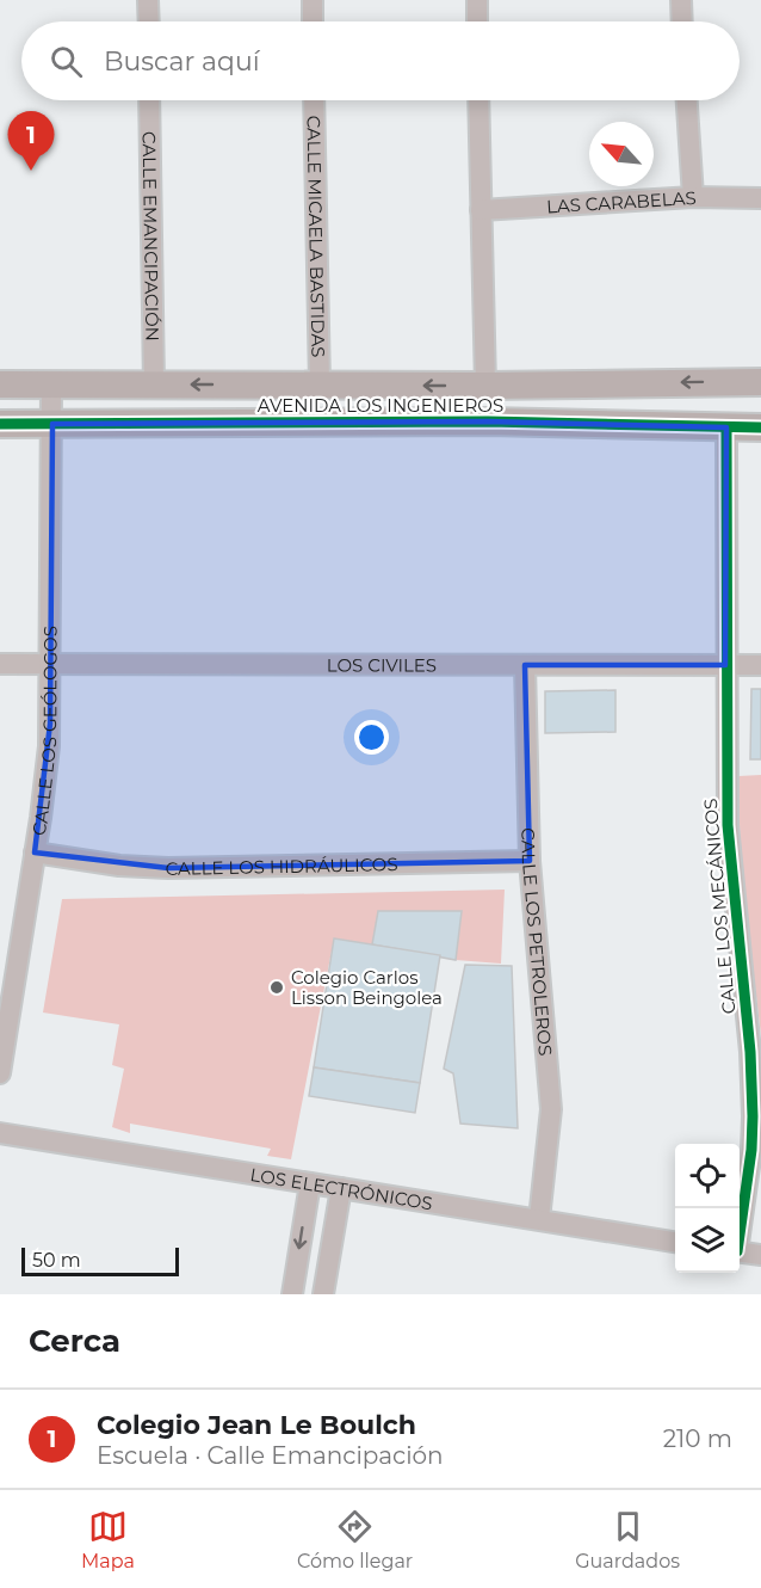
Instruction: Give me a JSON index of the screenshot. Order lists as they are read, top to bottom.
{
  "streets": {
    "street": [
      "LAS CARABELAS",
      "CALLE EMANCIPACIÓN",
      "CALLE MICAELA BASTIDAS",
      "AVENIDA LOS INGENIEROS",
      "LOS CIVILES",
      "CALLE LOS GEÓLOGOS",
      "CALLE LOS HIDRÁULICOS",
      "CALLE LOS MECÁNICOS",
      "CALLE LOS PETROLEROS",
      "LOS ELECTRÓNICOS"
    ]
  },
  "crossings": [
    ["CALLE EMANCIPACIÓN", "AVENIDA LOS INGENIEROS"],
    ["CALLE MICAELA BASTIDAS", "AVENIDA LOS INGENIEROS"],
    ["AVENIDA LOS INGENIEROS", "CALLE LOS GEÓLOGOS"],
    ["AVENIDA LOS INGENIEROS", "CALLE LOS MECÁNICOS"],
    ["LOS CIVILES", "CALLE LOS GEÓLOGOS"],
    ["LOS CIVILES", "CALLE LOS MECÁNICOS"],
    ["LOS CIVILES", "CALLE LOS PETROLEROS"],
    ["CALLE LOS GEÓLOGOS", "CALLE LOS HIDRÁULICOS"],
    ["CALLE LOS HIDRÁULICOS", "CALLE LOS PETROLEROS"],
    ["CALLE LOS PETROLEROS", "LOS ELECTRÓNICOS"]
  ],
  "places": ["Colegio Carlos Lisson Beingolea"],
  "scale_bar": "50 m",
  "north": "top left",
  "page": {
    "search": "Buscar aquí",
    "pins": "1",
    "scale": "50 m",
    "heading": "Cerca",
    "list": [
      {
        "mark": "1",
        "name": "Colegio Jean Le Boulch",
        "note": "Escuela · Calle Emancipación",
        "value": "210 m"
      }
    ],
    "nav": ["Mapa", "Cómo llegar", "Guardados"]
  }
}
